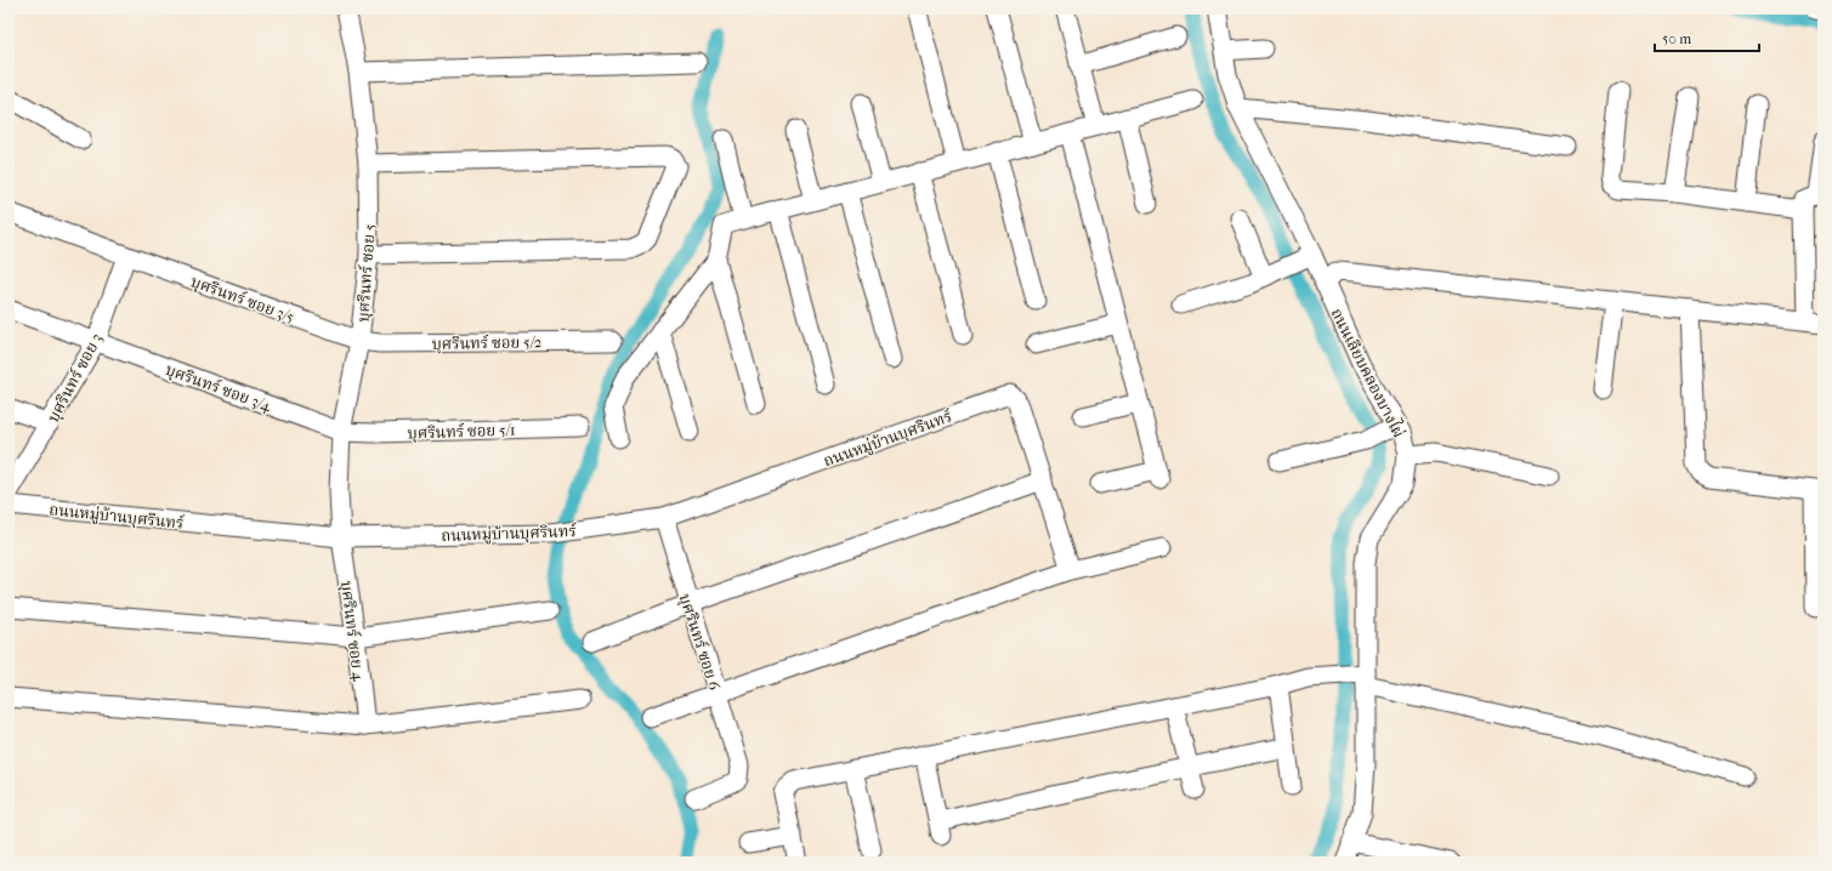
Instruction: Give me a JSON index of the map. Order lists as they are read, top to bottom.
{
  "streets": {
    "street": [
      "บุศรินทร์ ซอย 5",
      "บุศรินทร์ ซอย 3/5",
      "บุศรินทร์ ซอย 5/2",
      "ถนนเลียบคลองบางไผ่",
      "บุศรินทร์ ซอย 3",
      "บุศรินทร์ ซอย 3/4",
      "บุศรินทร์ ซอย 5/1",
      "ถนนหมู่บ้านบุศรินทร์",
      "บุศรินทร์ ซอย 4",
      "บุศรินทร์ ซอย 6"
    ]
  },
  "crossings": [
    ["บุศรินทร์ ซอย 5", "บุศรินทร์ ซอย 3/5"],
    ["บุศรินทร์ ซอย 5", "บุศรินทร์ ซอย 5/2"],
    ["บุศรินทร์ ซอย 5", "บุศรินทร์ ซอย 3/4"],
    ["บุศรินทร์ ซอย 5", "บุศรินทร์ ซอย 5/1"],
    ["บุศรินทร์ ซอย 5", "ถนนหมู่บ้านบุศรินทร์"],
    ["บุศรินทร์ ซอย 5", "บุศรินทร์ ซอย 4"],
    ["บุศรินทร์ ซอย 3/5", "บุศรินทร์ ซอย 5/2"],
    ["บุศรินทร์ ซอย 3/5", "บุศรินทร์ ซอย 3"],
    ["บุศรินทร์ ซอย 3", "บุศรินทร์ ซอย 3/4"],
    ["บุศรินทร์ ซอย 3/4", "บุศรินทร์ ซอย 5/1"],
    ["ถนนหมู่บ้านบุศรินทร์", "บุศรินทร์ ซอย 4"],
    ["ถนนหมู่บ้านบุศรินทร์", "บุศรินทร์ ซอย 6"]
  ],
  "scale_bar": "50 m"
}
